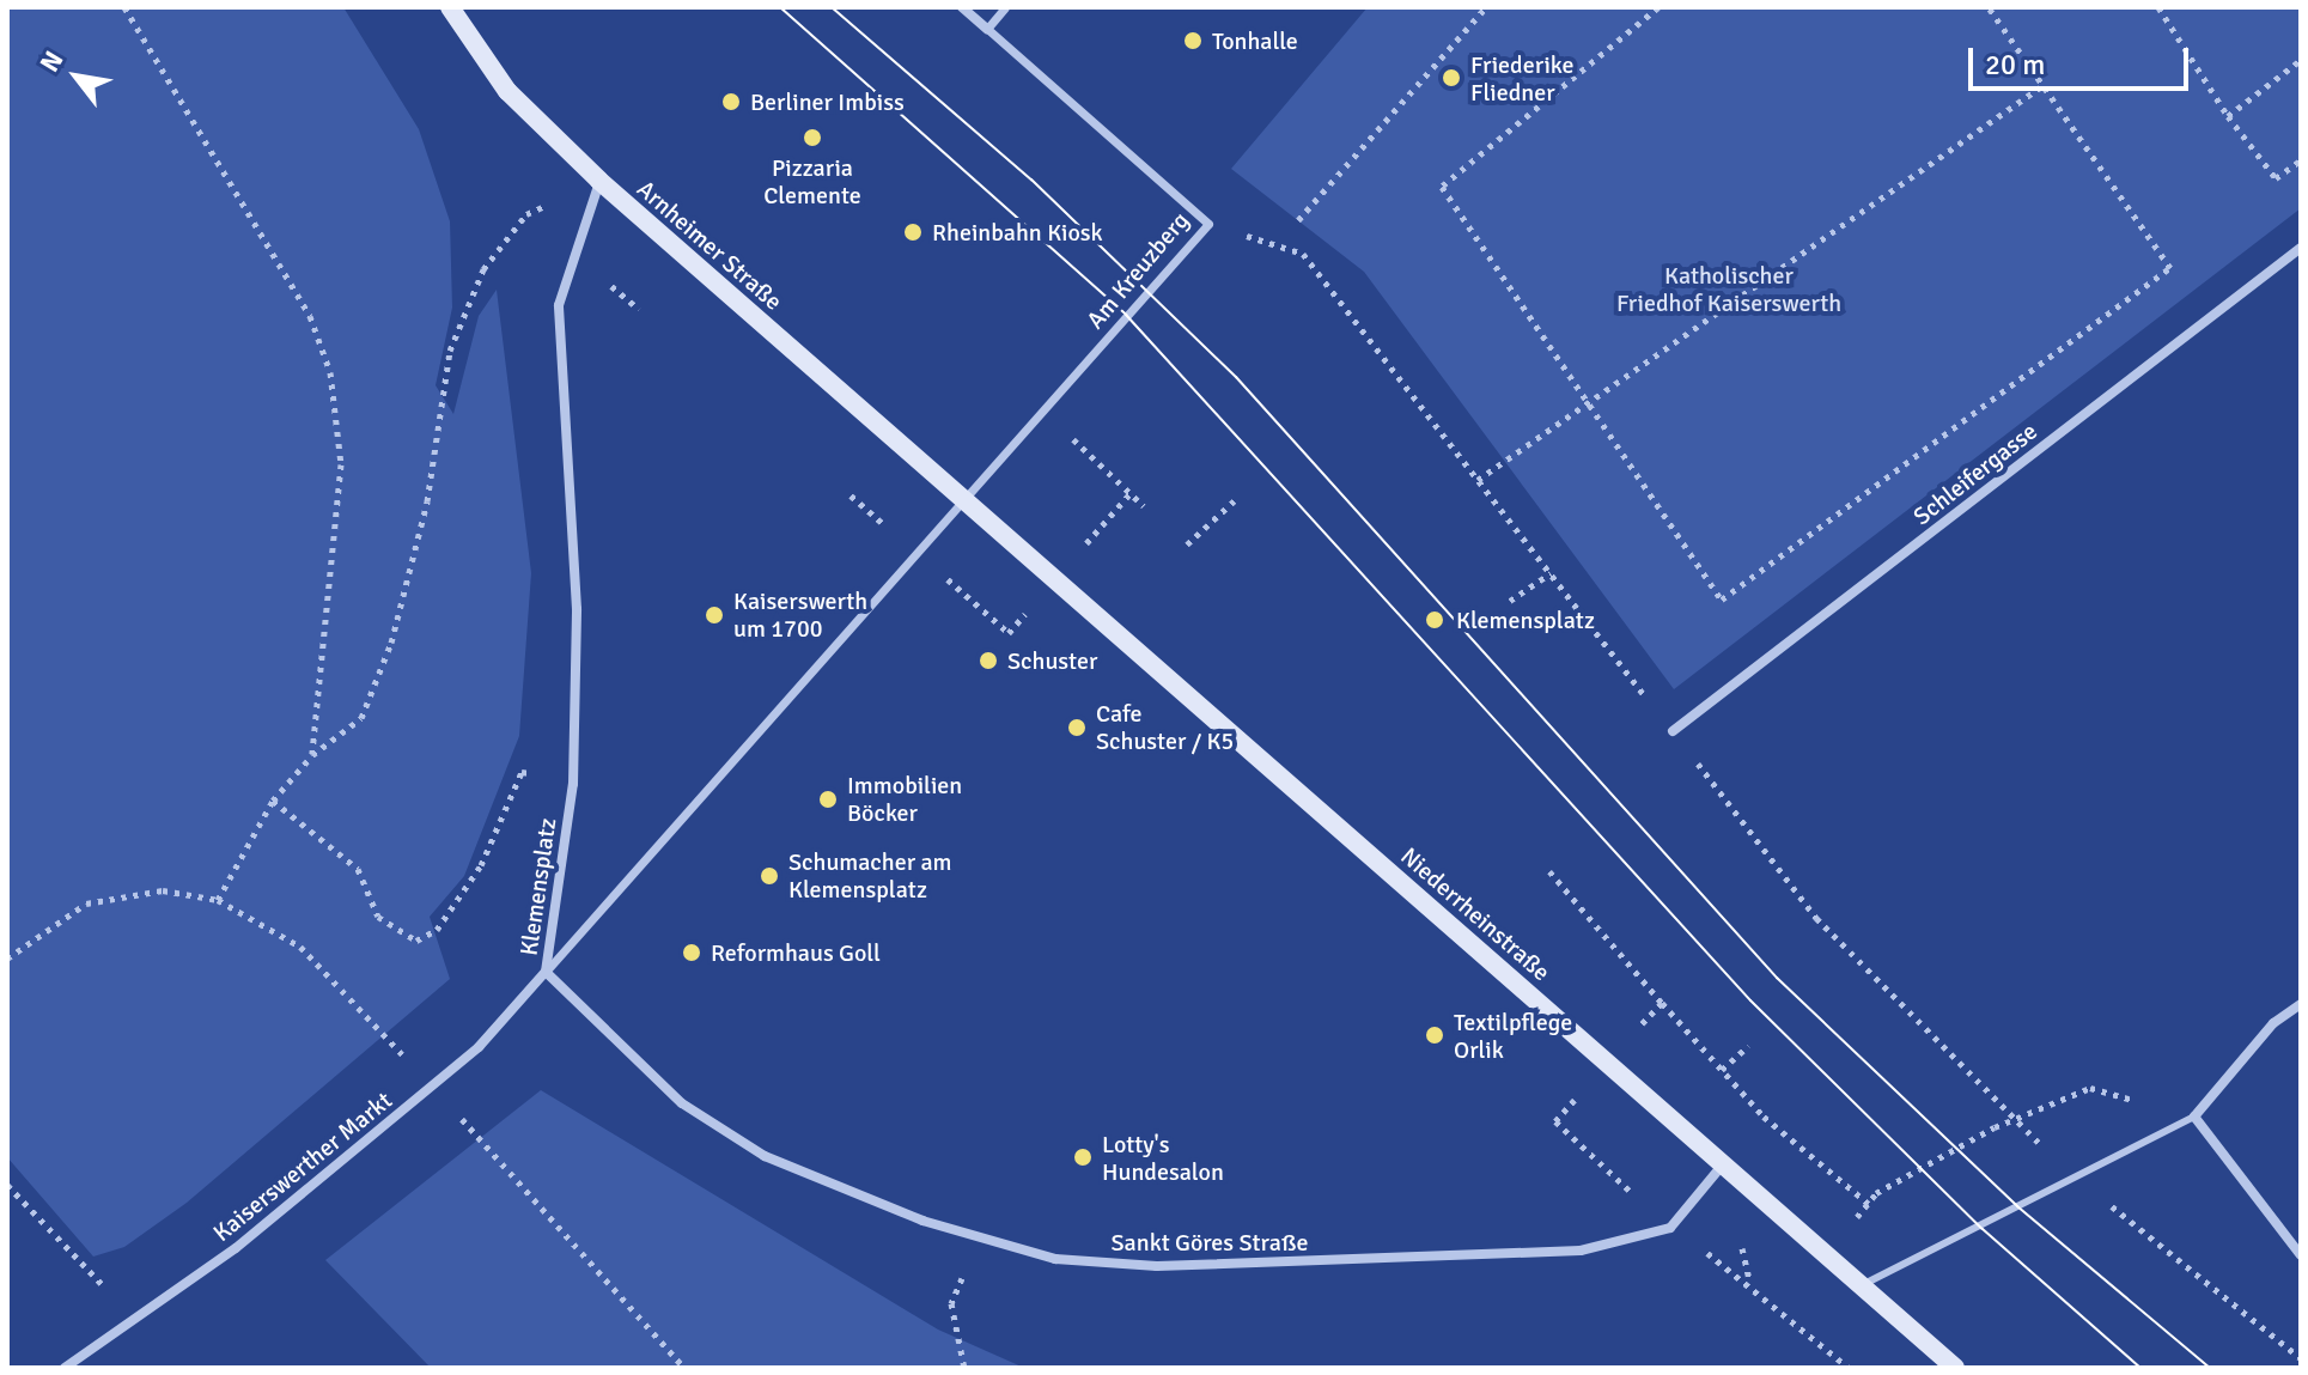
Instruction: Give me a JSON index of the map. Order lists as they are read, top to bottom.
{
  "streets": {
    "main road": ["Arnheimer Straße", "Niederrheinstraße"],
    "street": [
      "Am Kreuzberg",
      "Schleifergasse",
      "Klemensplatz",
      "Kaiserswerther Markt",
      "Sankt Göres Straße"
    ]
  },
  "crossings": [
    ["Arnheimer Straße", "Am Kreuzberg"],
    ["Arnheimer Straße", "Klemensplatz"],
    ["Arnheimer Straße", "Niederrheinstraße"],
    ["Am Kreuzberg", "Klemensplatz"],
    ["Am Kreuzberg", "Niederrheinstraße"],
    ["Klemensplatz", "Niederrheinstraße"],
    ["Klemensplatz", "Kaiserswerther Markt"],
    ["Klemensplatz", "Sankt Göres Straße"],
    ["Niederrheinstraße", "Sankt Göres Straße"],
    ["Kaiserswerther Markt", "Sankt Göres Straße"]
  ],
  "parks": ["Katholischer Friedhof Kaiserswerth"],
  "places": [
    "Tonhalle",
    "Friederike Fliedner",
    "Berliner Imbiss",
    "Pizzaria Clemente",
    "Rheinbahn Kiosk",
    "Kaiserswerth um 1700",
    "Klemensplatz",
    "Schuster",
    "Cafe Schuster / K5",
    "Immobilien Böcker",
    "Schumacher am Klemensplatz",
    "Reformhaus Goll",
    "Textilpflege Orlik",
    "Lotty's Hundesalon"
  ],
  "scale_bar": "20 m",
  "north": "top left"
}
